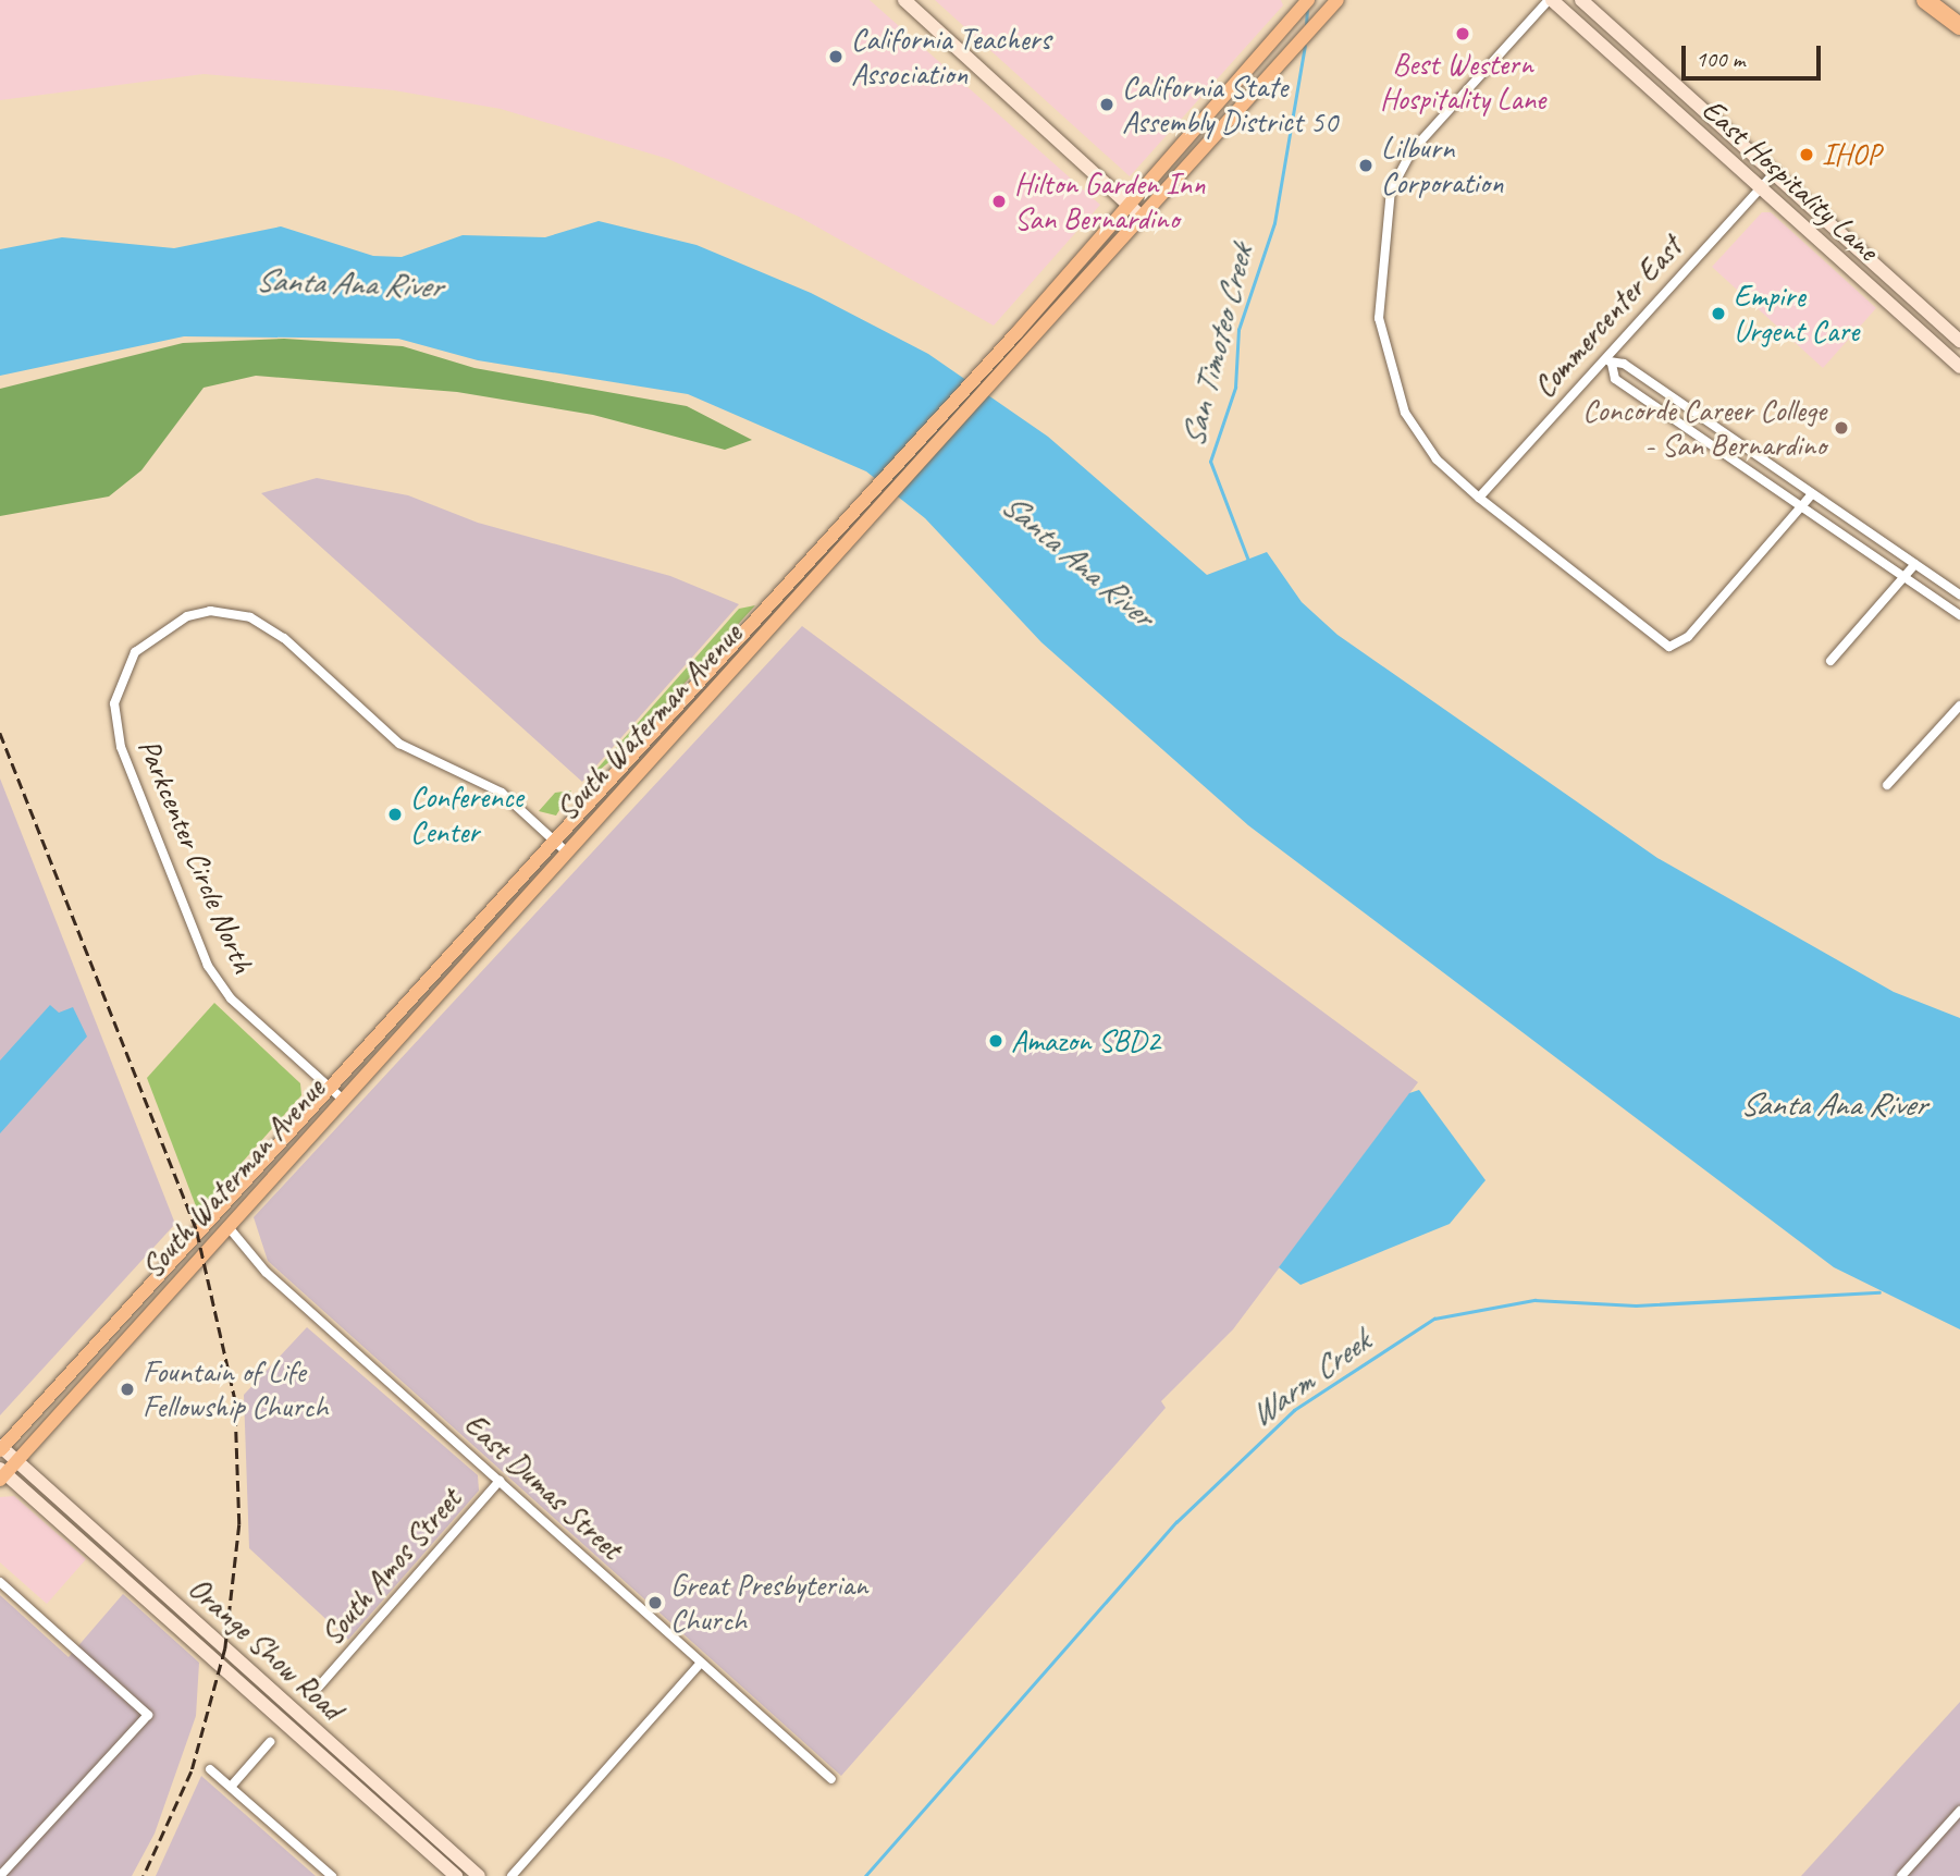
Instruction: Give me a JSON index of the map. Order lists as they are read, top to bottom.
{
  "streets": {
    "main road": ["East Hospitality Lane", "South Waterman Avenue", "Orange Show Road"],
    "street": [
      "Commercenter East",
      "Parkcenter Circle North",
      "East Dumas Street",
      "South Amos Street"
    ]
  },
  "crossings": [
    ["East Hospitality Lane", "Commercenter East"],
    ["South Waterman Avenue", "Parkcenter Circle North"],
    ["South Waterman Avenue", "East Dumas Street"],
    ["South Waterman Avenue", "Orange Show Road"],
    ["East Dumas Street", "South Amos Street"]
  ],
  "water": ["Santa Ana River", "San Timoteo Creek", "Warm Creek"],
  "places": [
    "Best Western Hospitality Lane",
    "California Teachers Association",
    "California State Assembly District 50",
    "IHOP",
    "Lilburn Corporation",
    "Hilton Garden Inn San Bernardino",
    "Empire Urgent Care",
    "Concorde Career College - San Bernardino",
    "Conference Center",
    "Amazon SBD2",
    "Fountain of Life Fellowship Church",
    "Great Presbyterian Church"
  ],
  "scale_bar": "100 m"
}
